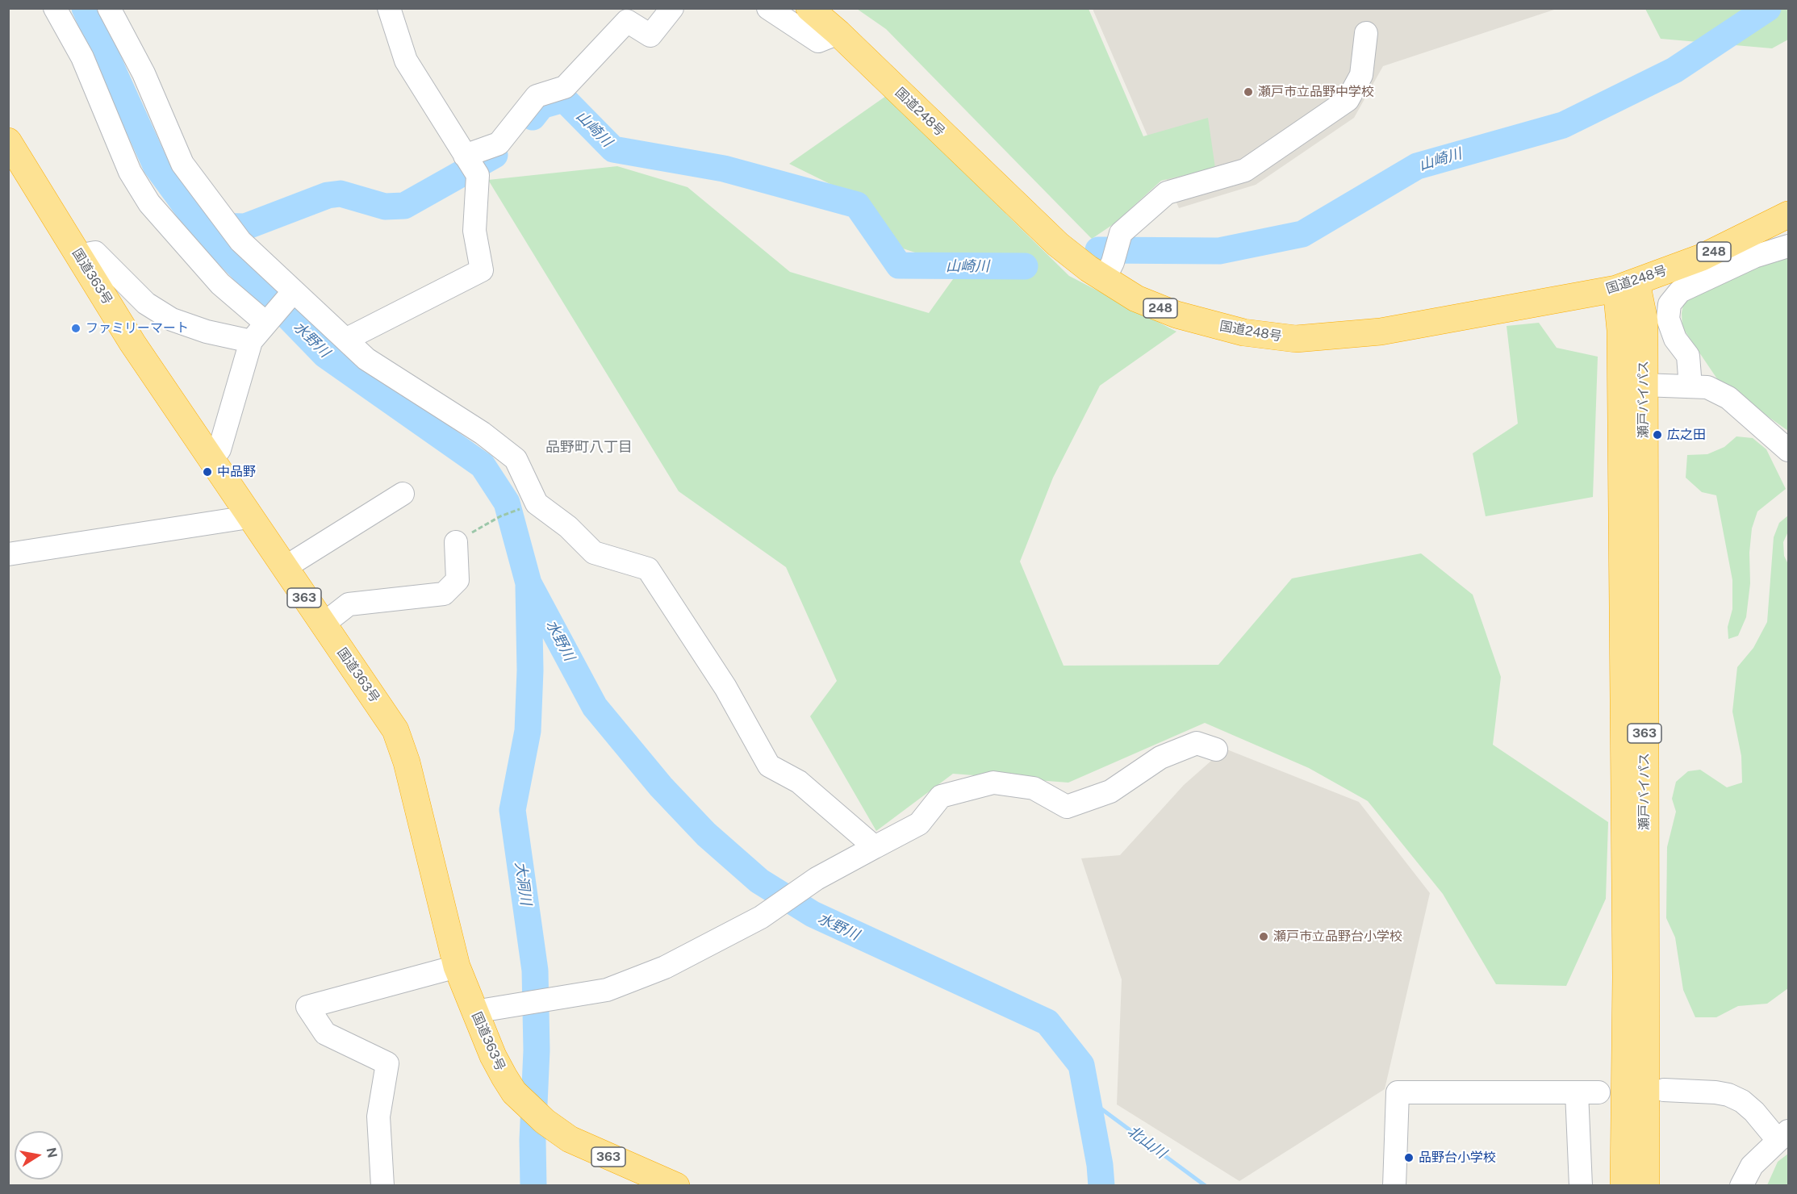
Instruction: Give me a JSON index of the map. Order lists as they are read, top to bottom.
{
  "streets": {
    "highway": [
      "国道248号",
      "248",
      "国道363号",
      "瀬戸バイパス",
      "363"
    ]
  },
  "crossings": [
    ["国道248号", "瀬戸バイパス"]
  ],
  "districts": ["品野町八丁目"],
  "water": [
    "山崎川",
    "水野川",
    "大洞川",
    "北山川"
  ],
  "places": [
    "瀬戸市立品野中学校",
    "ファミリーマート",
    "広之田",
    "中品野",
    "瀬戸市立品野台小学校",
    "品野台小学校"
  ],
  "north": "right"
}
